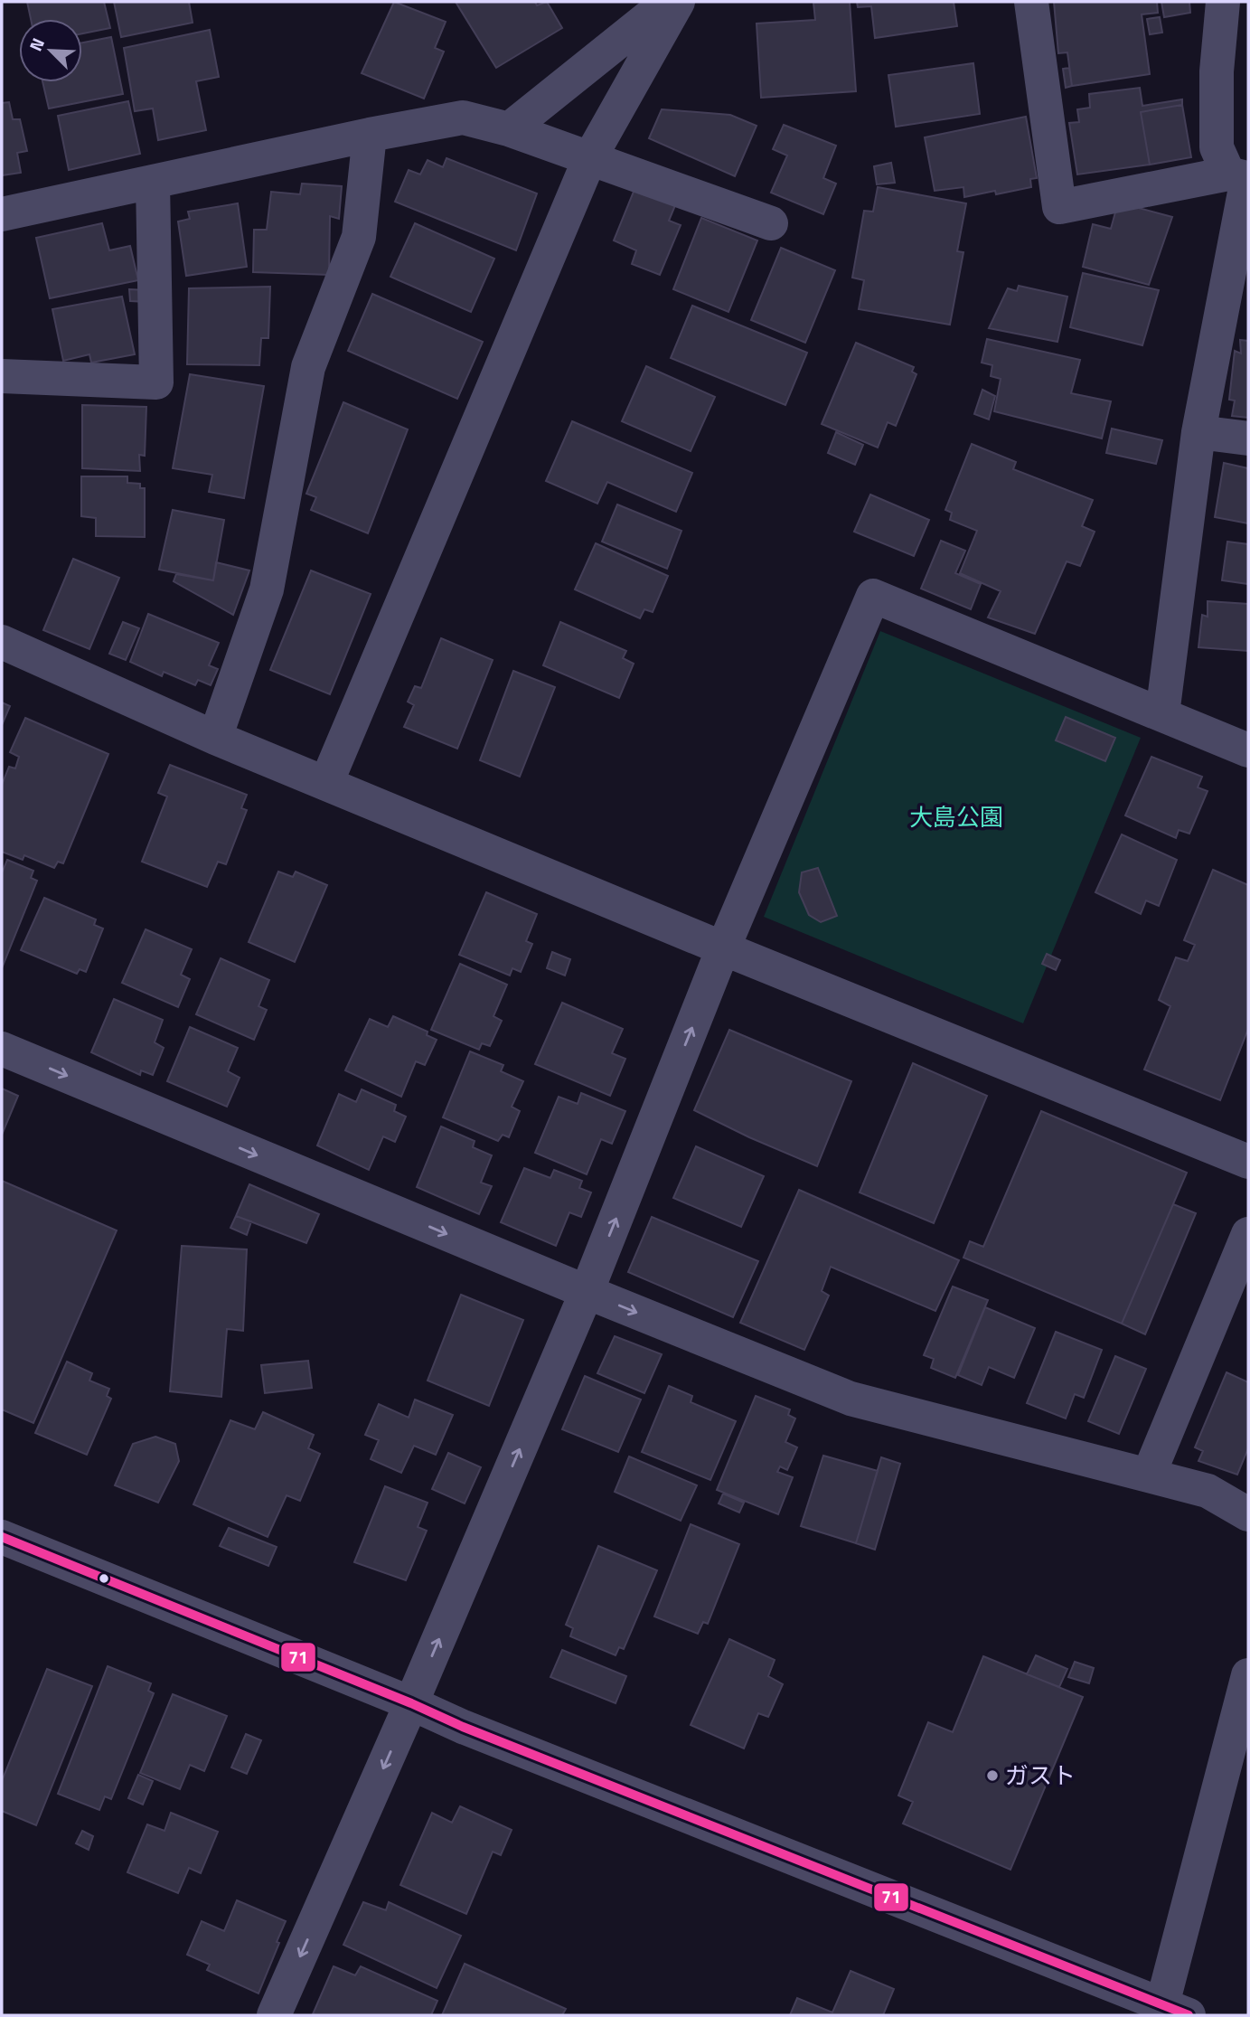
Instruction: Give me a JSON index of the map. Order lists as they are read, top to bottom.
{
  "parks": ["大島公園"],
  "places": ["ガスト"],
  "lines": ["transit line 71"],
  "north": "top left"
}
